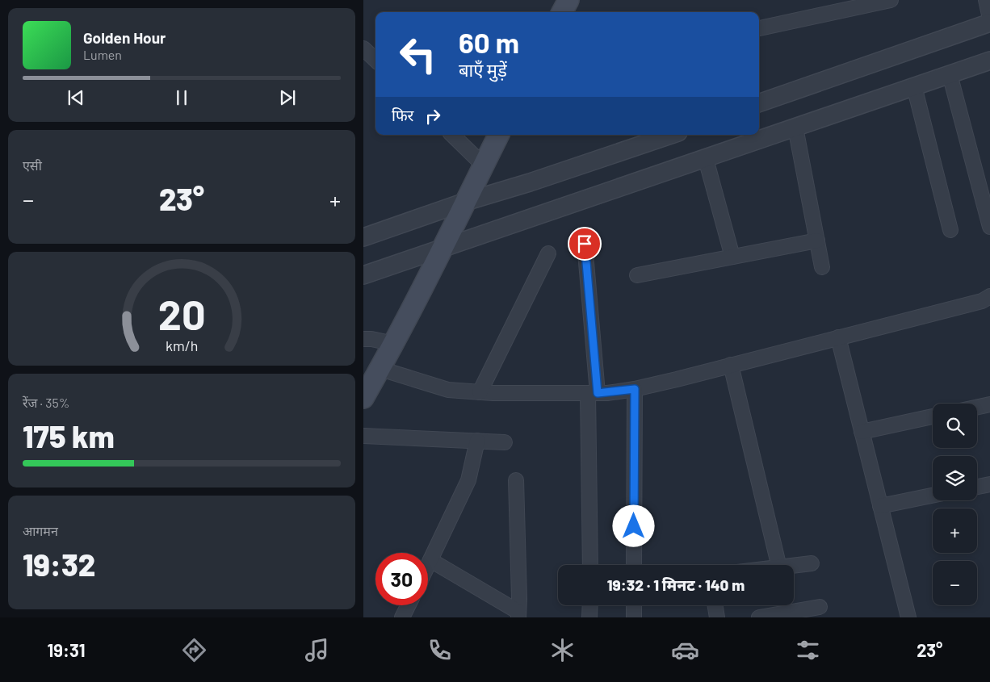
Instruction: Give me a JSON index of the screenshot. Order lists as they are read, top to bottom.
{
  "page": {
    "turn": ["60 m", "बाएँ मुड़ें"],
    "song": ["Golden Hour", "Lumen"],
    "then": "फिर",
    "tile": [
      "एसी",
      ["रेंज · 35%", "175 km"],
      ["आगमन", "19:32"]
    ],
    "heat": ["−", "23°", "+"],
    "map_buttons": ["+", "−"],
    "limit": "30",
    "trip": "19:32 · 1 मिनट · 140 m",
    "tabs": ["19:31", "23°"],
    "gauge": ["20", "km/h"]
  }
}
